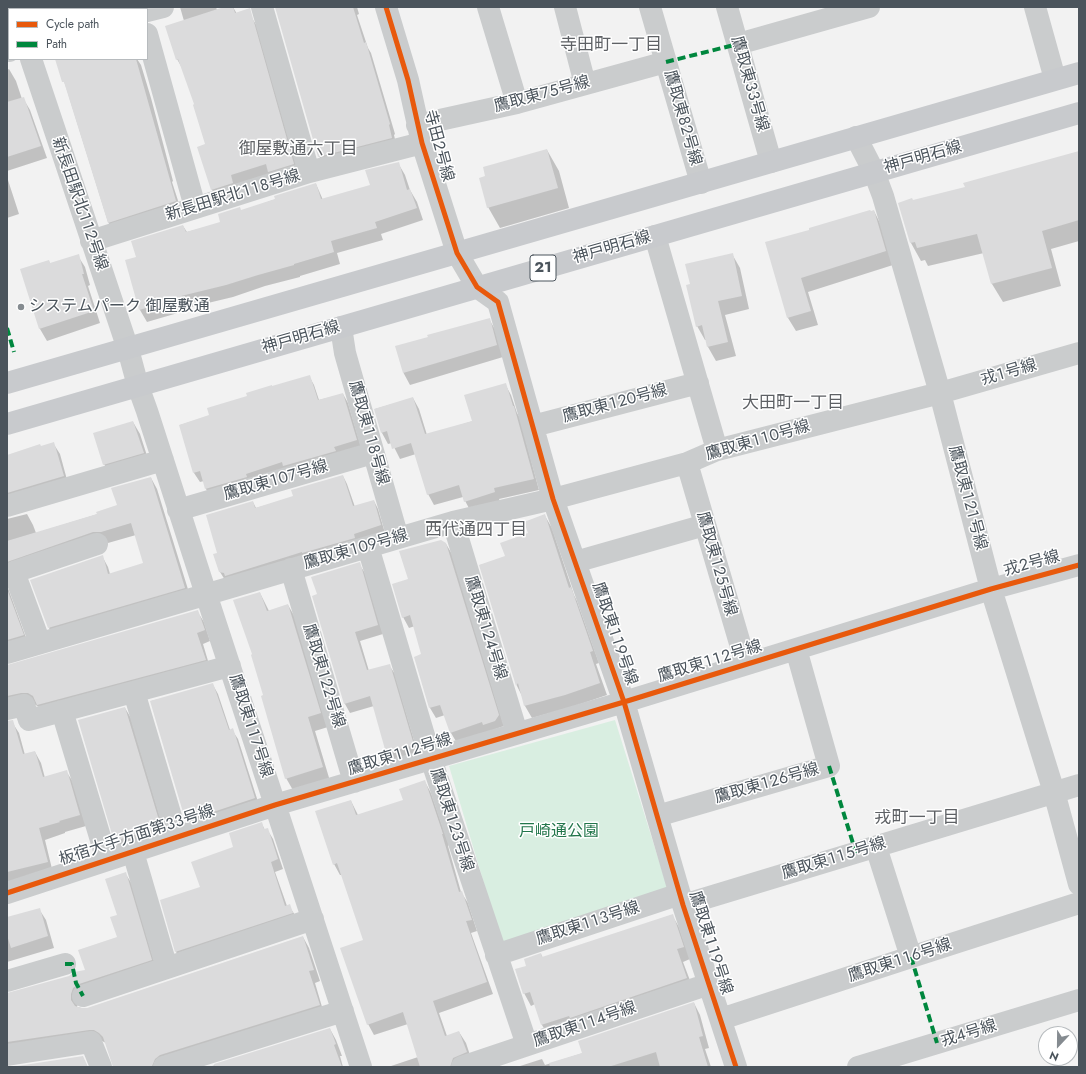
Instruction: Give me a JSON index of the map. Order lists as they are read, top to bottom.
{
  "streets": {
    "main road": ["神戸明石線", "21"],
    "street": [
      "鷹取東３３号線",
      "鷹取東７５号線",
      "鷹取東８２号線",
      "寺田２号線",
      "新長田駅北１１８号線",
      "新長田駅北１１２号線",
      "戎１号線",
      "鷹取東１２０号線",
      "鷹取東１１８号線",
      "鷹取東１１０号線",
      "鷹取東１０７号線",
      "鷹取東１２１号線",
      "鷹取東１０９号線",
      "鷹取東１２５号線",
      "戎２号線",
      "鷹取東１２４号線",
      "鷹取東１１９号線",
      "鷹取東１１２号線",
      "鷹取東１２２号線",
      "鷹取東１１７号線",
      "鷹取東１２６号線",
      "鷹取東１２３号線",
      "板宿大手方面第３３号線",
      "鷹取東１１５号線",
      "鷹取東１１３号線",
      "鷹取東１１６号線",
      "鷹取東１１４号線",
      "戎４号線"
    ]
  },
  "crossings": [
    ["鷹取東３３号線", "21"],
    ["鷹取東７５号線", "鷹取東８２号線"],
    ["鷹取東７５号線", "寺田２号線"],
    ["鷹取東７５号線", "新長田駅北１１８号線"],
    ["鷹取東８２号線", "21"],
    ["寺田２号線", "神戸明石線"],
    ["寺田２号線", "新長田駅北１１８号線"],
    ["寺田２号線", "21"],
    ["寺田２号線", "鷹取東１１９号線"],
    ["神戸明石線", "新長田駅北１１２号線"],
    ["神戸明石線", "鷹取東１１８号線"],
    ["神戸明石線", "鷹取東１２１号線"],
    ["神戸明石線", "鷹取東１１９号線"],
    ["神戸明石線", "鷹取東１１７号線"],
    ["新長田駅北１１８号線", "新長田駅北１１２号線"],
    ["新長田駅北１１２号線", "21"],
    ["新長田駅北１１２号線", "鷹取東１１７号線"],
    ["21", "鷹取東１２１号線"],
    ["戎１号線", "鷹取東１１０号線"],
    ["戎１号線", "鷹取東１２１号線"],
    ["鷹取東１２０号線", "鷹取東１１９号線"],
    ["鷹取東１１８号線", "鷹取東１０７号線"],
    ["鷹取東１１８号線", "鷹取東１０９号線"],
    ["鷹取東１１０号線", "鷹取東１２１号線"],
    ["鷹取東１１０号線", "鷹取東１０９号線"],
    ["鷹取東１１０号線", "鷹取東１２５号線"],
    ["鷹取東１１０号線", "鷹取東１１９号線"],
    ["鷹取東１０７号線", "鷹取東１１７号線"],
    ["鷹取東１２１号線", "戎２号線"],
    ["鷹取東１２１号線", "鷹取東１１２号線"],
    ["鷹取東１２１号線", "鷹取東１１５号線"],
    ["鷹取東１０９号線", "鷹取東１２４号線"],
    ["鷹取東１０９号線", "鷹取東１１９号線"],
    ["鷹取東１０９号線", "鷹取東１２２号線"],
    ["鷹取東１０９号線", "鷹取東１１７号線"],
    ["鷹取東１０９号線", "鷹取東１２３号線"],
    ["鷹取東１２５号線", "鷹取東１１２号線"],
    ["戎２号線", "鷹取東１１２号線"],
    ["鷹取東１２４号線", "鷹取東１１２号線"],
    ["鷹取東１１９号線", "鷹取東１１２号線"],
    ["鷹取東１１９号線", "鷹取東１２６号線"],
    ["鷹取東１１９号線", "鷹取東１１５号線"],
    ["鷹取東１１９号線", "鷹取東１１３号線"],
    ["鷹取東１１９号線", "鷹取東１１６号線"],
    ["鷹取東１１９号線", "鷹取東１１４号線"],
    ["鷹取東１１２号線", "鷹取東１２２号線"],
    ["鷹取東１１２号線", "鷹取東１１７号線"],
    ["鷹取東１１２号線", "鷹取東１２６号線"],
    ["鷹取東１１２号線", "鷹取東１２３号線"],
    ["鷹取東１１２号線", "板宿大手方面第３３号線"],
    ["鷹取東１１７号線", "板宿大手方面第３３号線"],
    ["鷹取東１２３号線", "鷹取東１１３号線"],
    ["鷹取東１２３号線", "鷹取東１１４号線"],
    ["鷹取東１１５号線", "鷹取東１１３号線"]
  ],
  "districts": [
    "寺田町一丁目",
    "御屋敷通六丁目",
    "大田町一丁目",
    "西代通四丁目",
    "戎町一丁目"
  ],
  "parks": ["戸崎通公園"],
  "places": ["システムパーク 御屋敷通"],
  "legend": ["Cycle path", "Path"],
  "north": "bottom"
}
